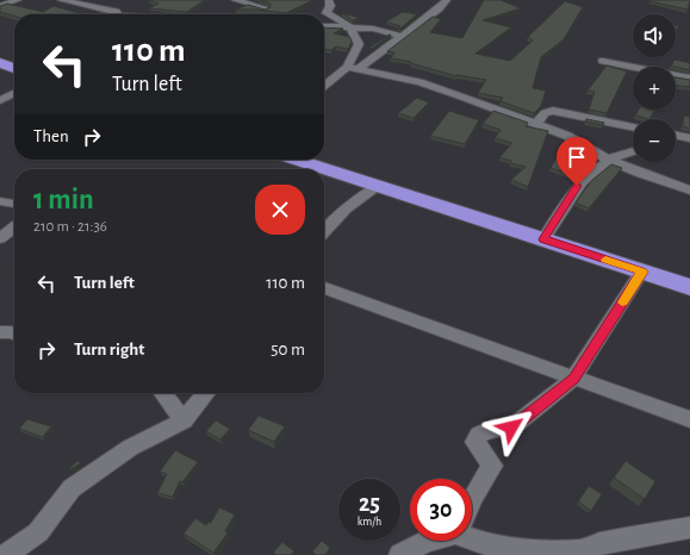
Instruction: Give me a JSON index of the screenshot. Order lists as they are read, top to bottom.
{
  "page": {
    "map_buttons": ["+", "−"],
    "turn": ["110 m", "Turn left"],
    "then": "Then",
    "heading": ["1 min", "210 m · 21:36"],
    "list": [
      {
        "name": "Turn left",
        "value": "110 m"
      },
      {
        "name": "Turn right",
        "value": "50 m"
      }
    ],
    "speed": "25 km/h",
    "limit": "30"
  }
}
